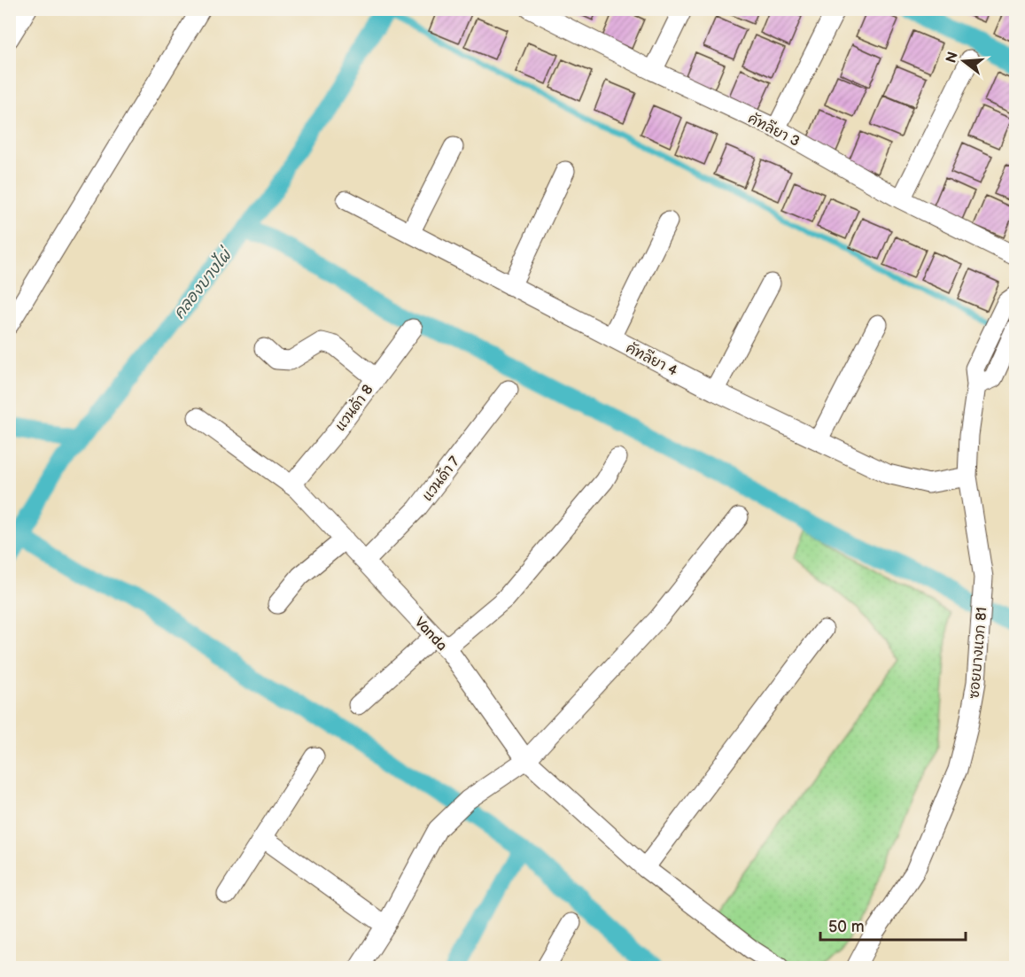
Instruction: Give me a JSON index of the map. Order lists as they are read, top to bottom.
{
  "streets": {
    "street": [
      "คัทลียา 3",
      "คัทลียา 4",
      "แวนด้า 8",
      "แวนด้า 7",
      "Vanda",
      "ซอยบางแวก 81"
    ]
  },
  "crossings": [
    ["คัทลียา 4", "ซอยบางแวก 81"],
    ["แวนด้า 8", "Vanda"],
    ["แวนด้า 7", "Vanda"]
  ],
  "water": ["คลองบางไผ่"],
  "scale_bar": "50 m",
  "north": "left"
}
